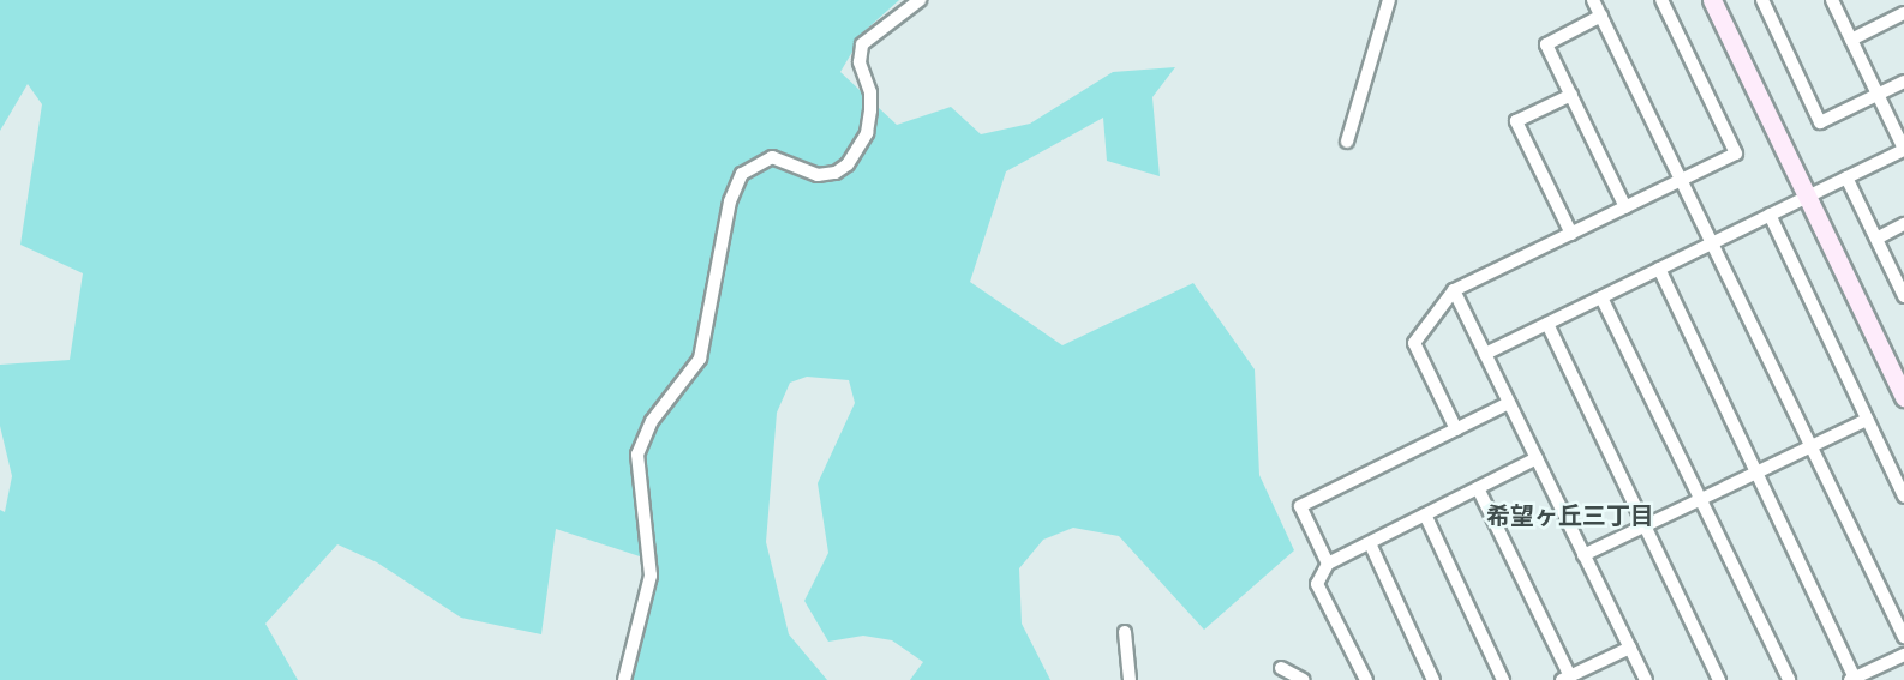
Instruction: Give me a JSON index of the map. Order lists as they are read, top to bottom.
{
  "districts": ["希望ヶ丘三丁目"]
}
